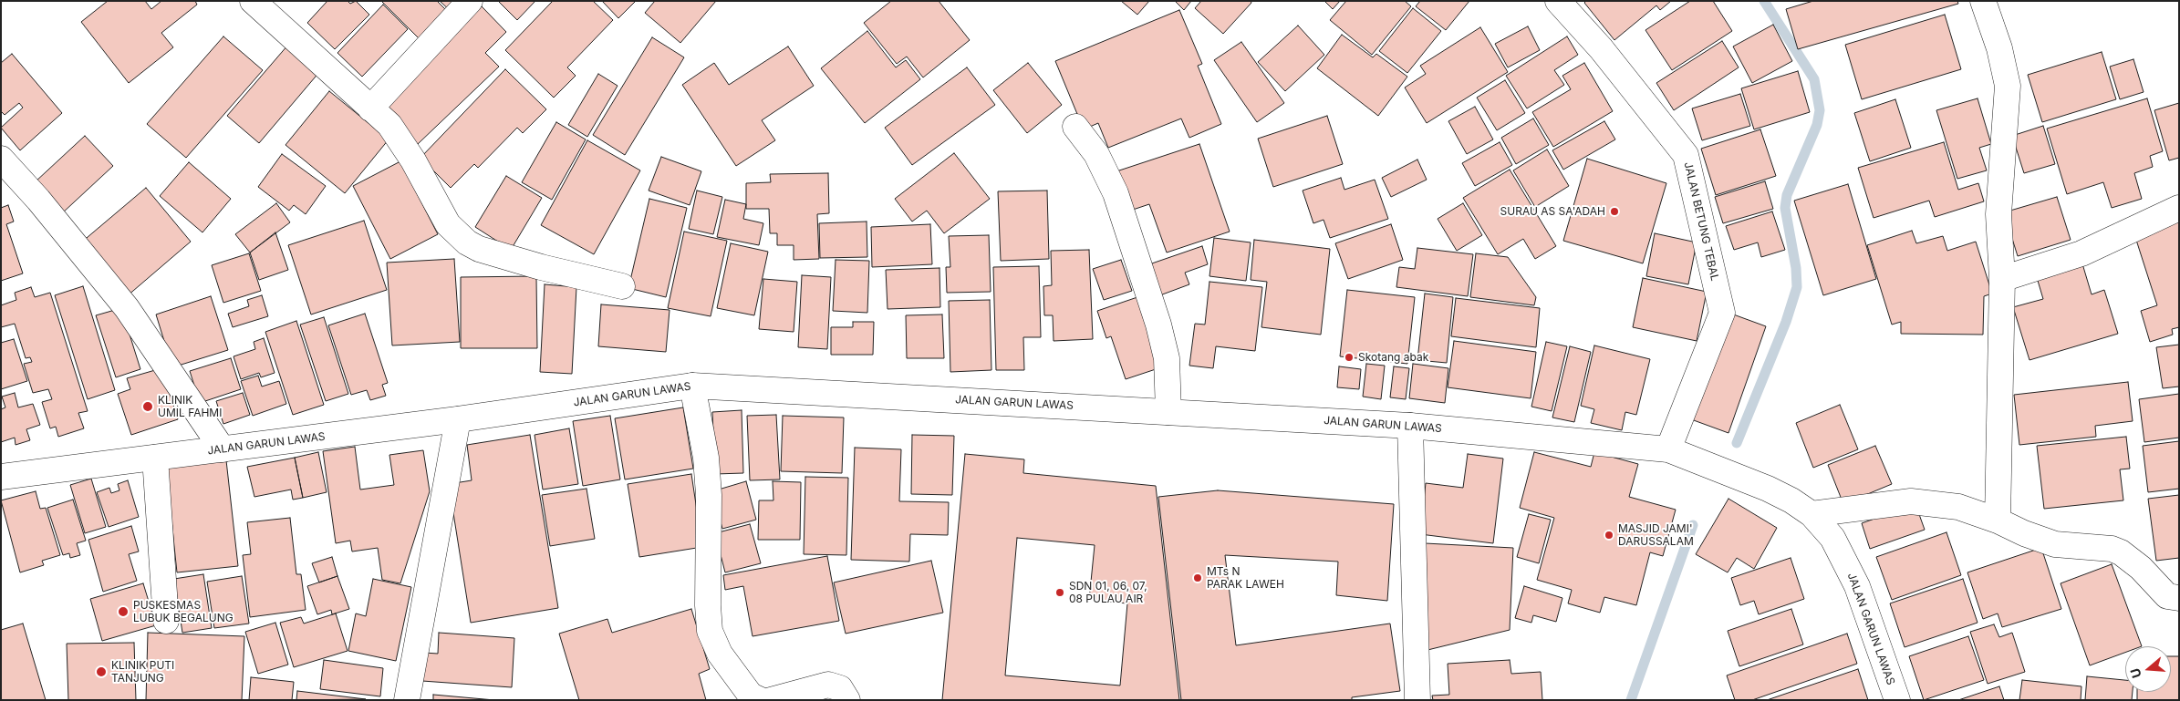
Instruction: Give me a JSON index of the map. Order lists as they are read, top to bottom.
{
  "streets": {
    "street": ["JALAN BETUNG TEBAL", "JALAN GARUN LAWAS"]
  },
  "crossings": [
    ["JALAN BETUNG TEBAL", "JALAN GARUN LAWAS"]
  ],
  "places": [
    "SURAU AS SA'ADAH",
    "Skotang abak",
    "KLINIK UMIL FAHMI",
    "MASJID JAMI' DARUSSALAM",
    "MTs N PARAK LAWEH",
    "SDN 01, 06, 07, 08 PULAU AIR",
    "PUSKESMAS LUBUK BEGALUNG",
    "KLINIK PUTI TANJUNG"
  ],
  "north": "left"
}
